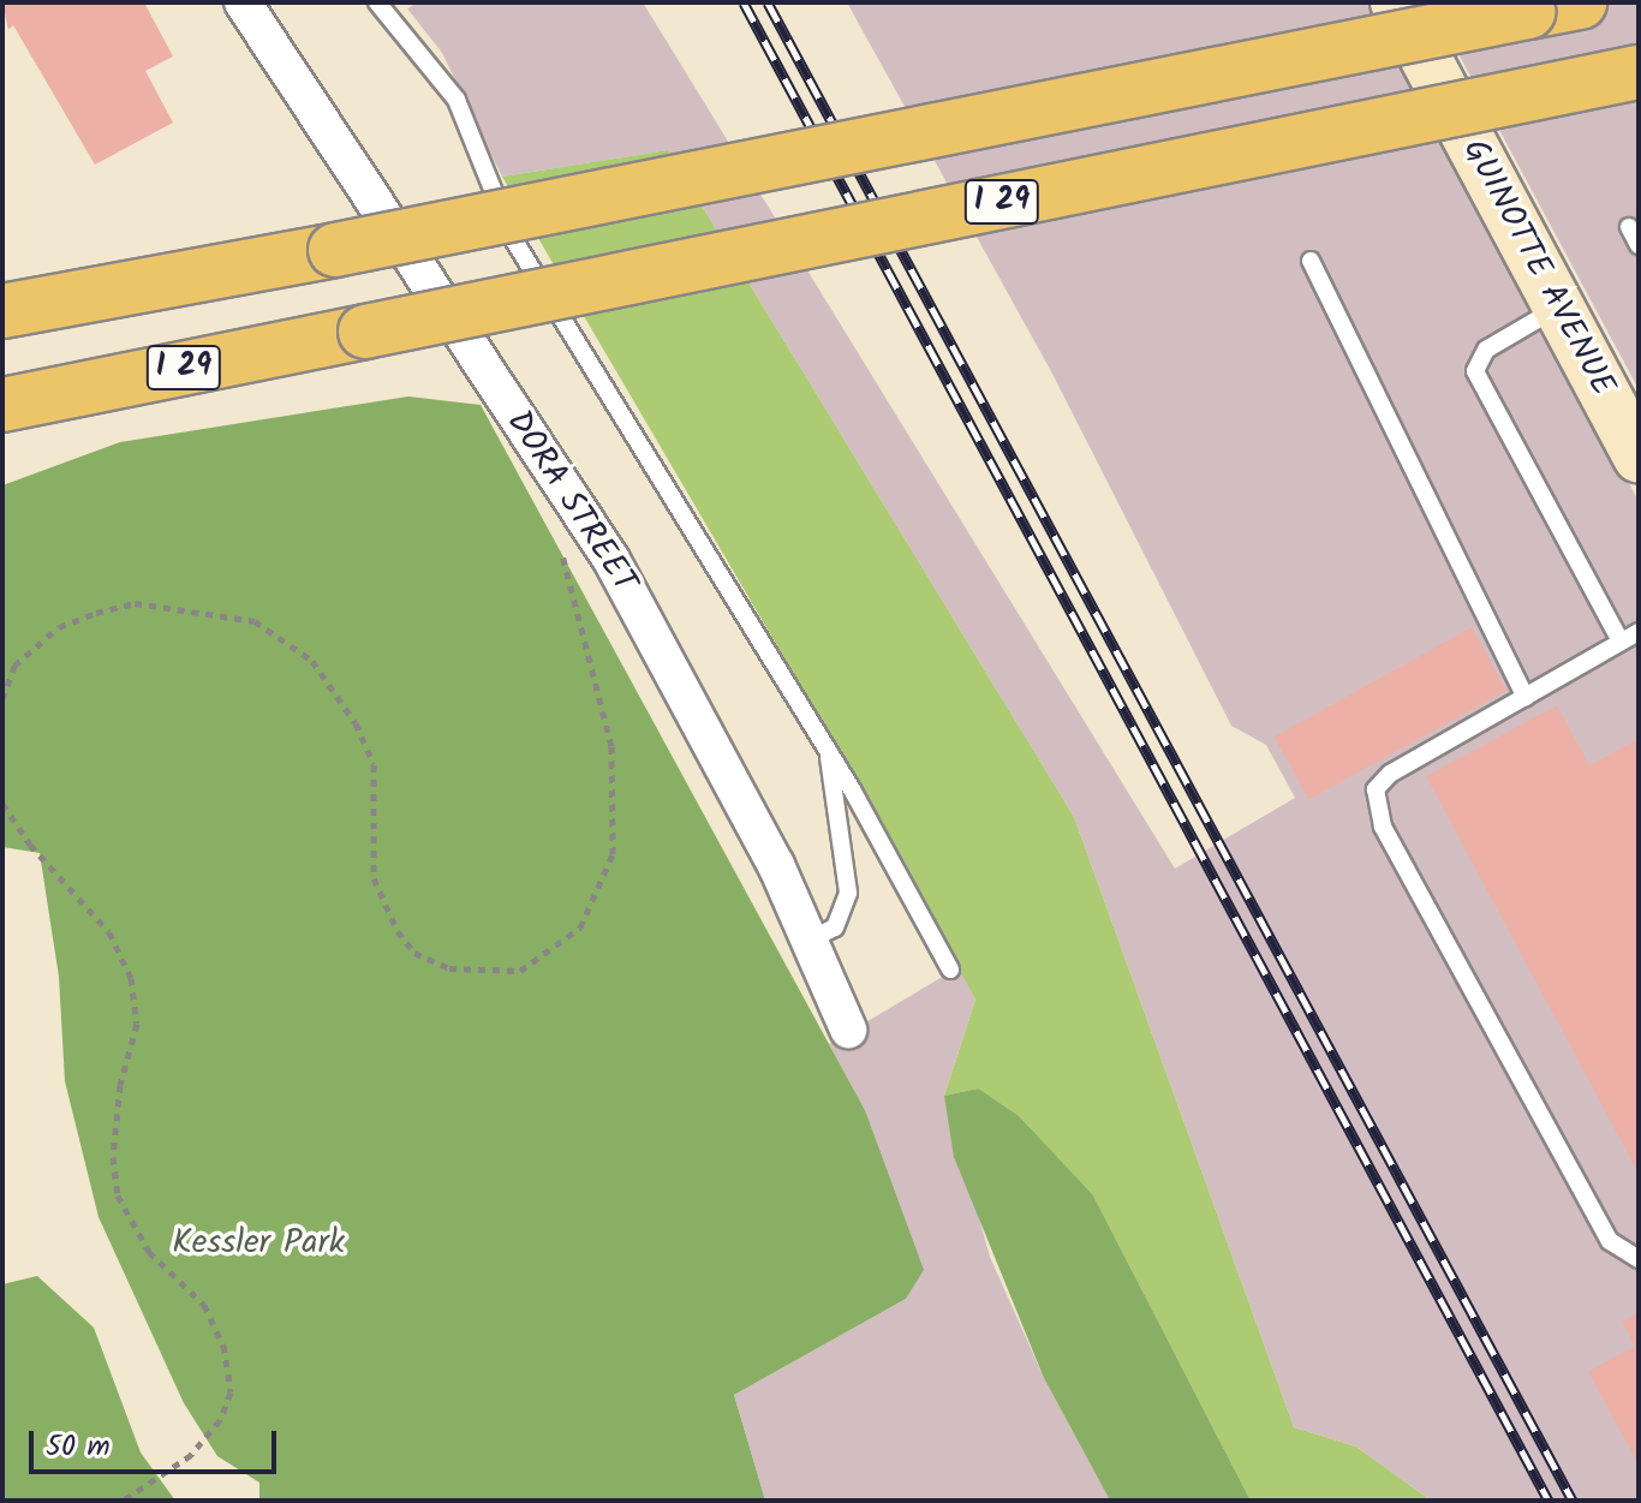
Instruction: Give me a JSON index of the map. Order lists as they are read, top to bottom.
{
  "streets": {
    "highway": ["I 29"],
    "street": ["GUINOTTE AVENUE", "DORA STREET"]
  },
  "parks": ["Kessler Park"],
  "scale_bar": "50 m"
}
